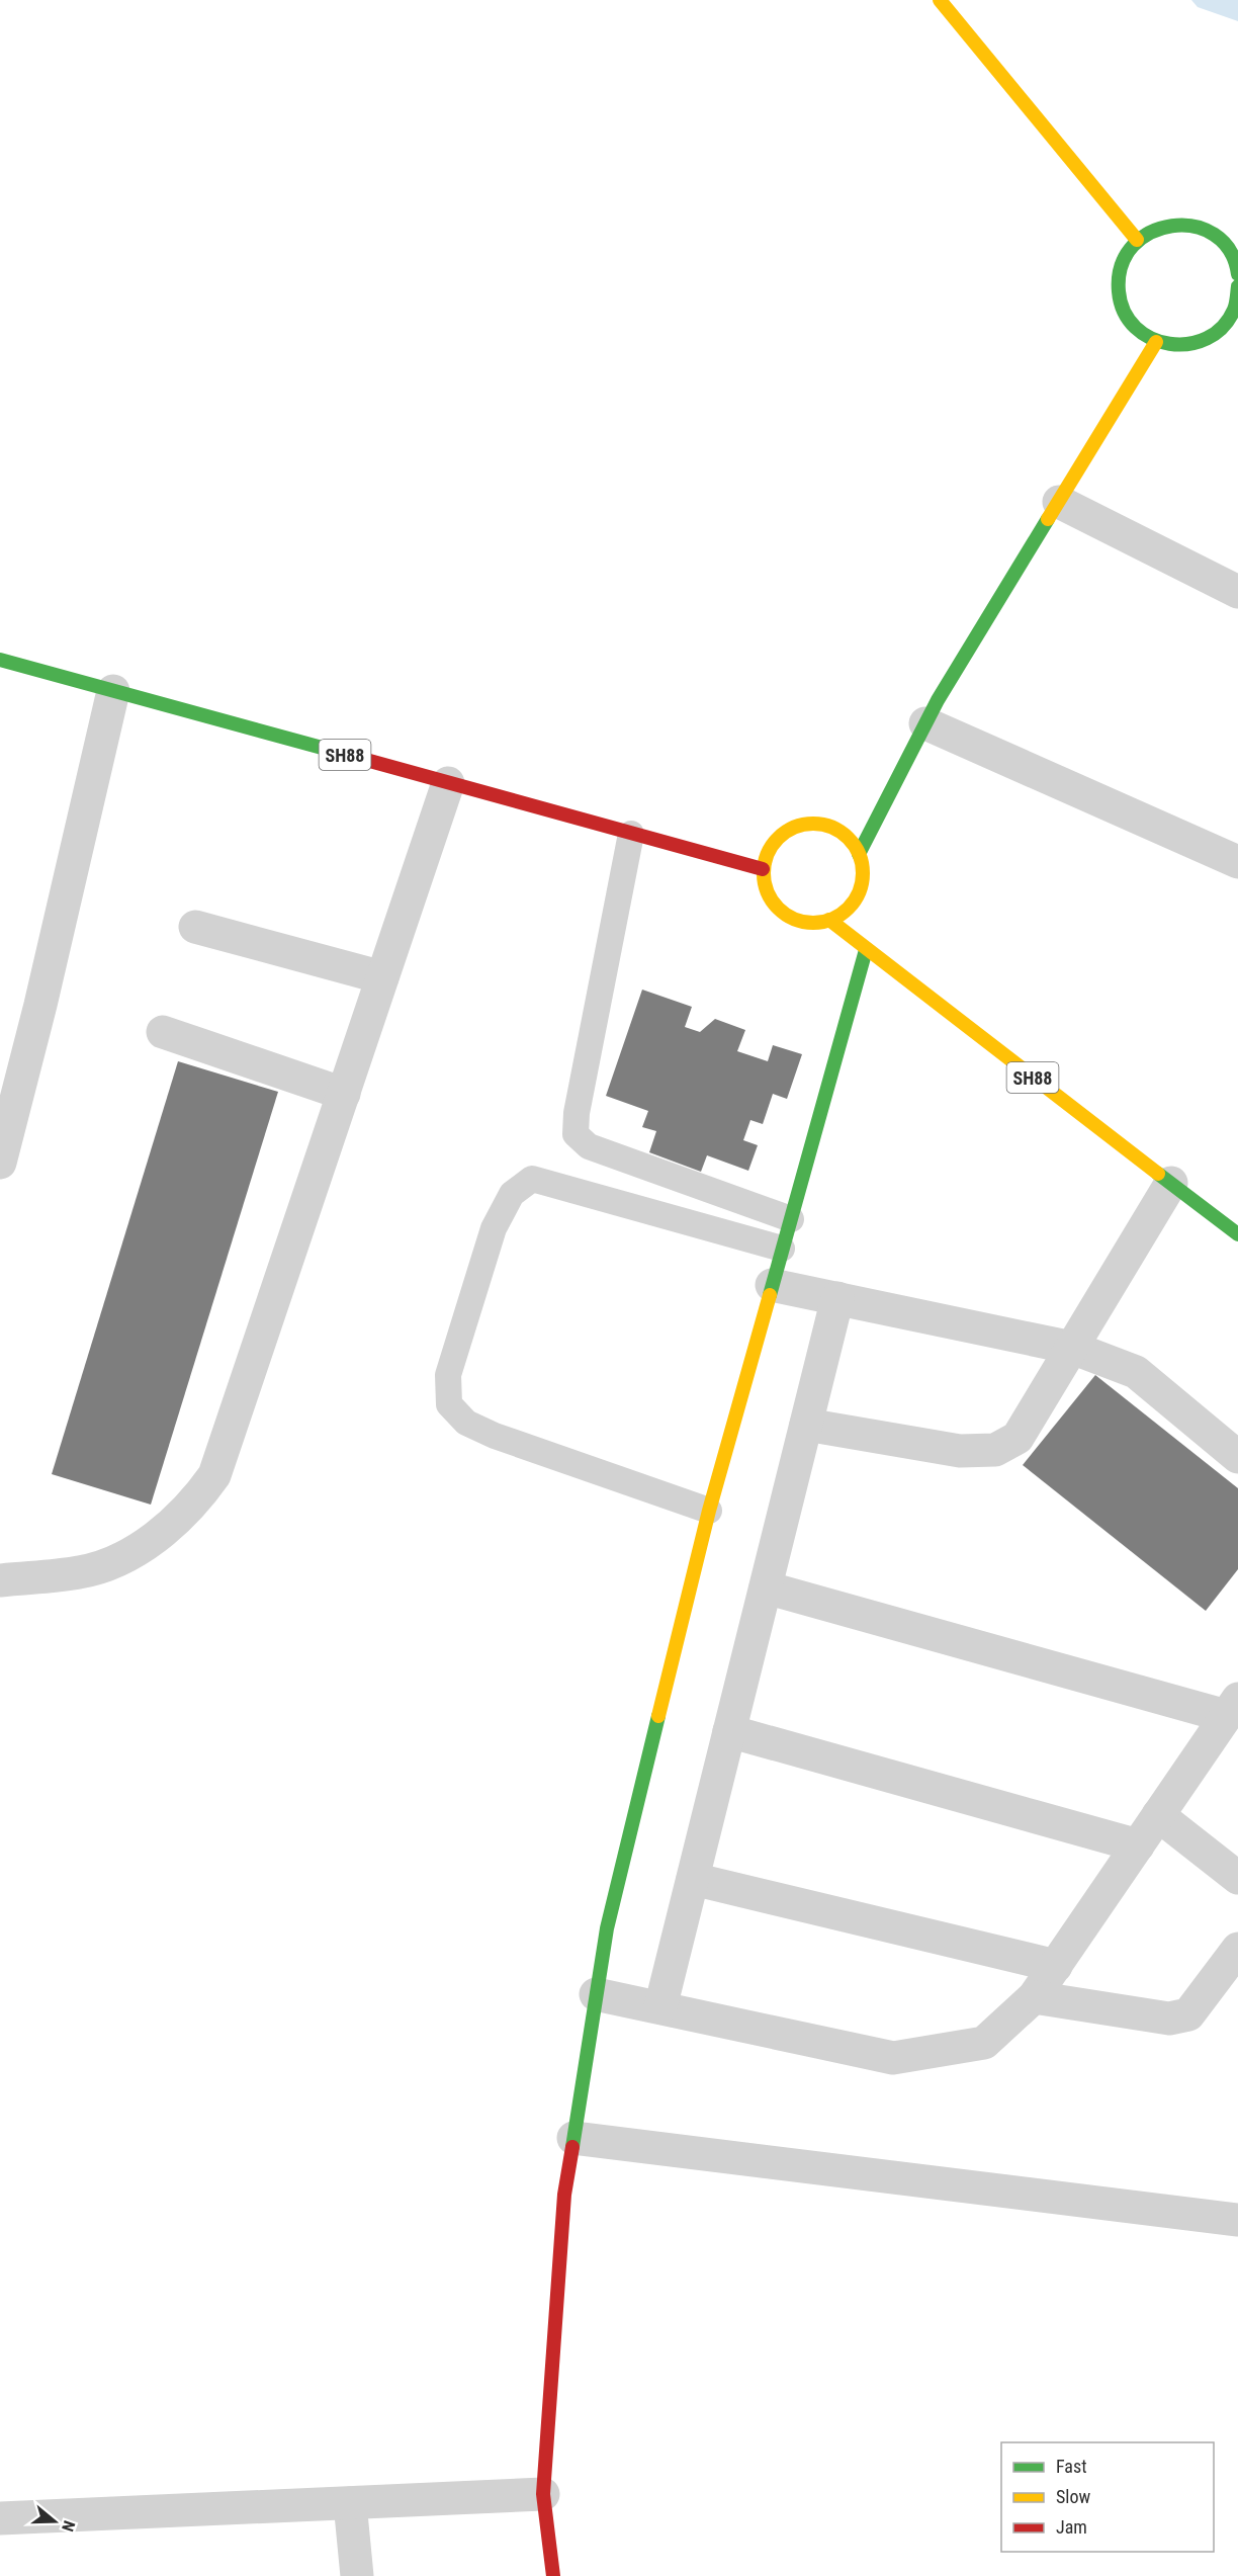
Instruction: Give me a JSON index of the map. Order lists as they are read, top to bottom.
{
  "streets": {
    "main road": ["SH88"]
  },
  "legend": ["Fast", "Slow", "Jam"],
  "north": "right"
}
